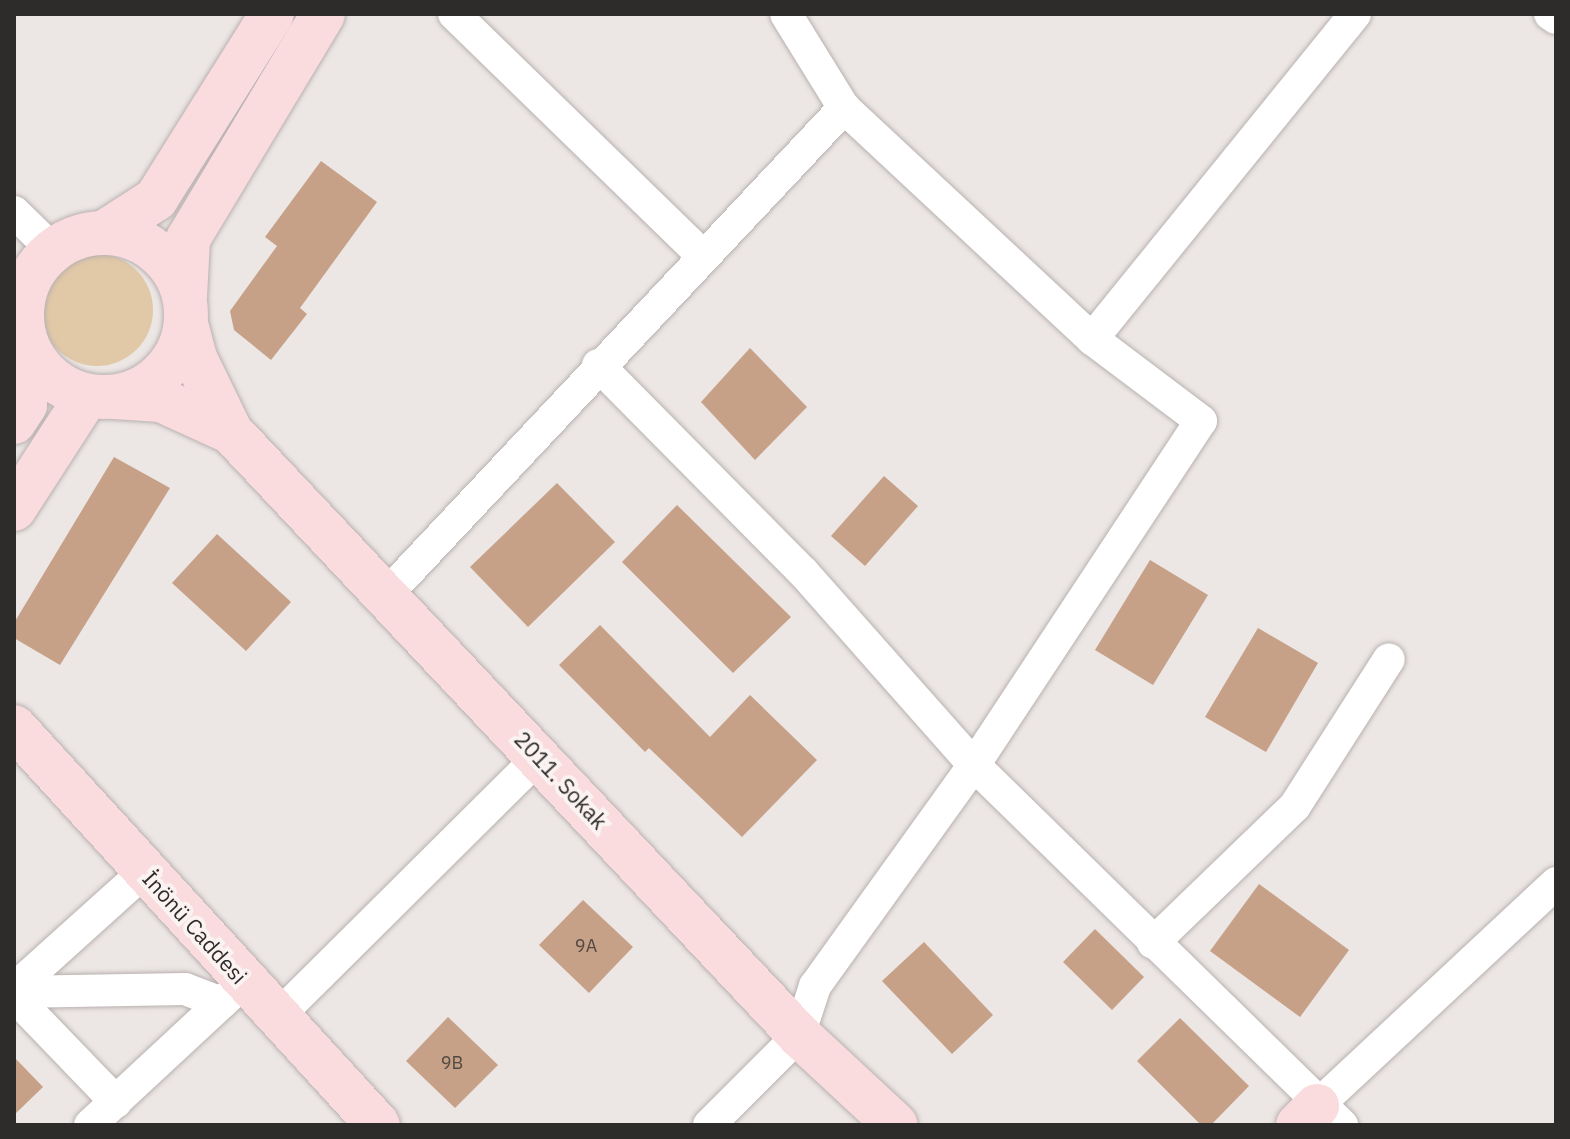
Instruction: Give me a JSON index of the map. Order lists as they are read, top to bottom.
{
  "streets": {
    "street": ["2011. Sokak", "İnönü Caddesi"]
  },
  "house_numbers": ["9A", "9B"]
}
